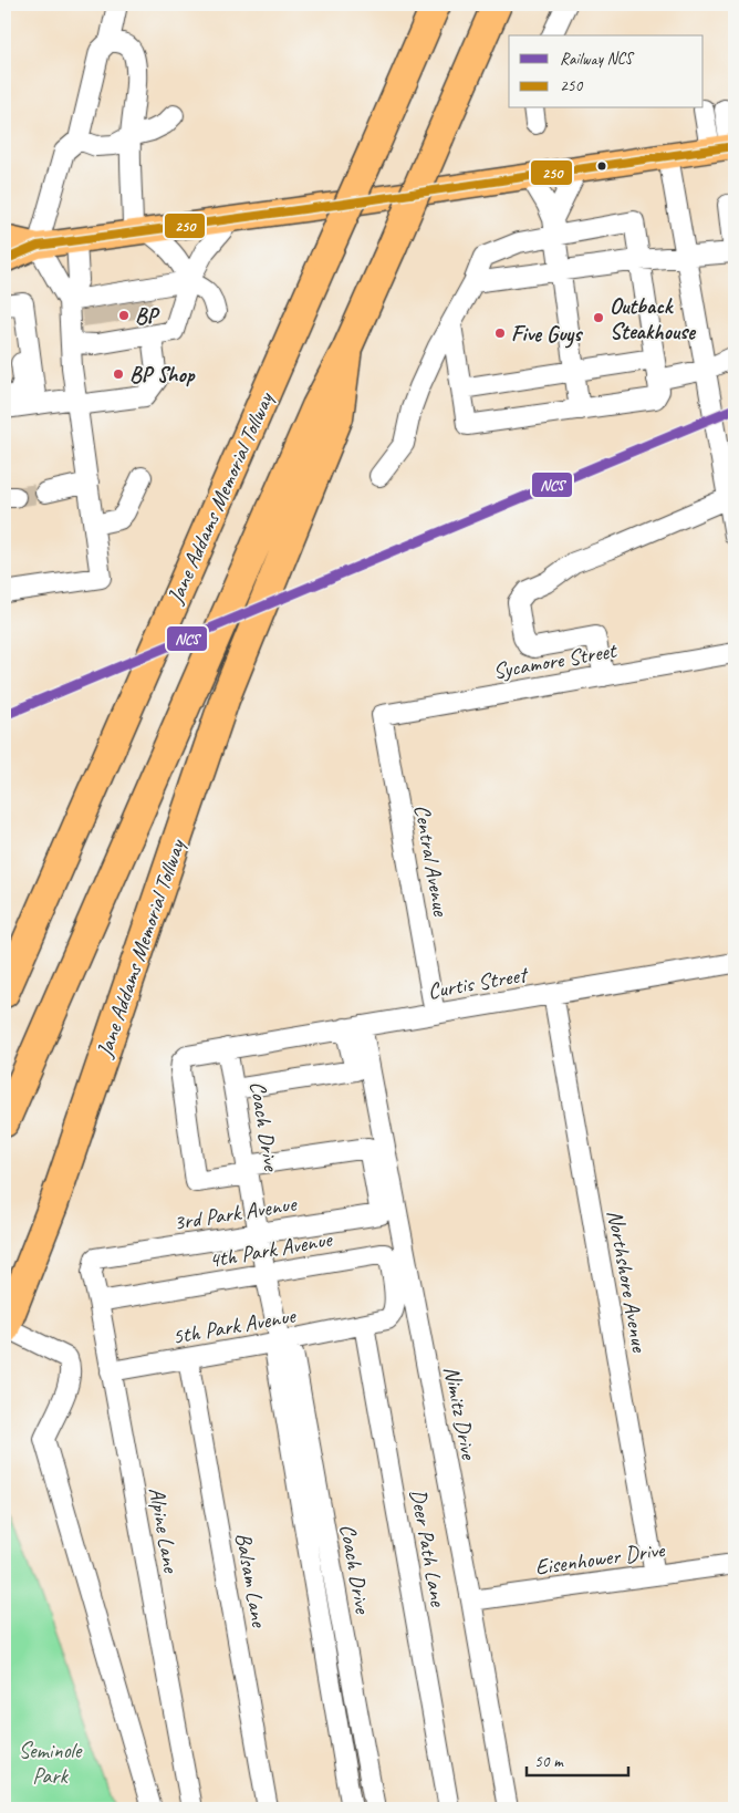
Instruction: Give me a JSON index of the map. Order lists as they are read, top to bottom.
{
  "streets": {
    "highway": ["Jane Addams Memorial Tollway"],
    "street": [
      "Sycamore Street",
      "Central Avenue",
      "Curtis Street",
      "Coach Drive",
      "3rd Park Avenue",
      "4th Park Avenue",
      "Northshore Avenue",
      "5th Park Avenue",
      "Nimitz Drive",
      "Alpine Lane",
      "Deer Path Lane",
      "Eisenhower Drive",
      "Balsam Lane"
    ]
  },
  "crossings": [
    ["Sycamore Street", "Central Avenue"],
    ["Central Avenue", "Curtis Street"],
    ["Curtis Street", "Coach Drive"],
    ["Curtis Street", "3rd Park Avenue"],
    ["Curtis Street", "Northshore Avenue"],
    ["Curtis Street", "Nimitz Drive"],
    ["Coach Drive", "3rd Park Avenue"],
    ["Coach Drive", "4th Park Avenue"],
    ["Coach Drive", "5th Park Avenue"],
    ["3rd Park Avenue", "Alpine Lane"],
    ["4th Park Avenue", "5th Park Avenue"],
    ["4th Park Avenue", "Alpine Lane"],
    ["4th Park Avenue", "Deer Path Lane"],
    ["Northshore Avenue", "Eisenhower Drive"],
    ["5th Park Avenue", "Alpine Lane"],
    ["5th Park Avenue", "Deer Path Lane"],
    ["5th Park Avenue", "Balsam Lane"],
    ["Nimitz Drive", "Eisenhower Drive"]
  ],
  "parks": ["Seminole Park"],
  "places": [
    "BP",
    "Outback Steakhouse",
    "Five Guys",
    "BP Shop"
  ],
  "lines": ["transit line 250", "rail line NCS"],
  "legend": ["Railway NCS", "250"],
  "scale_bar": "50 m"
}
